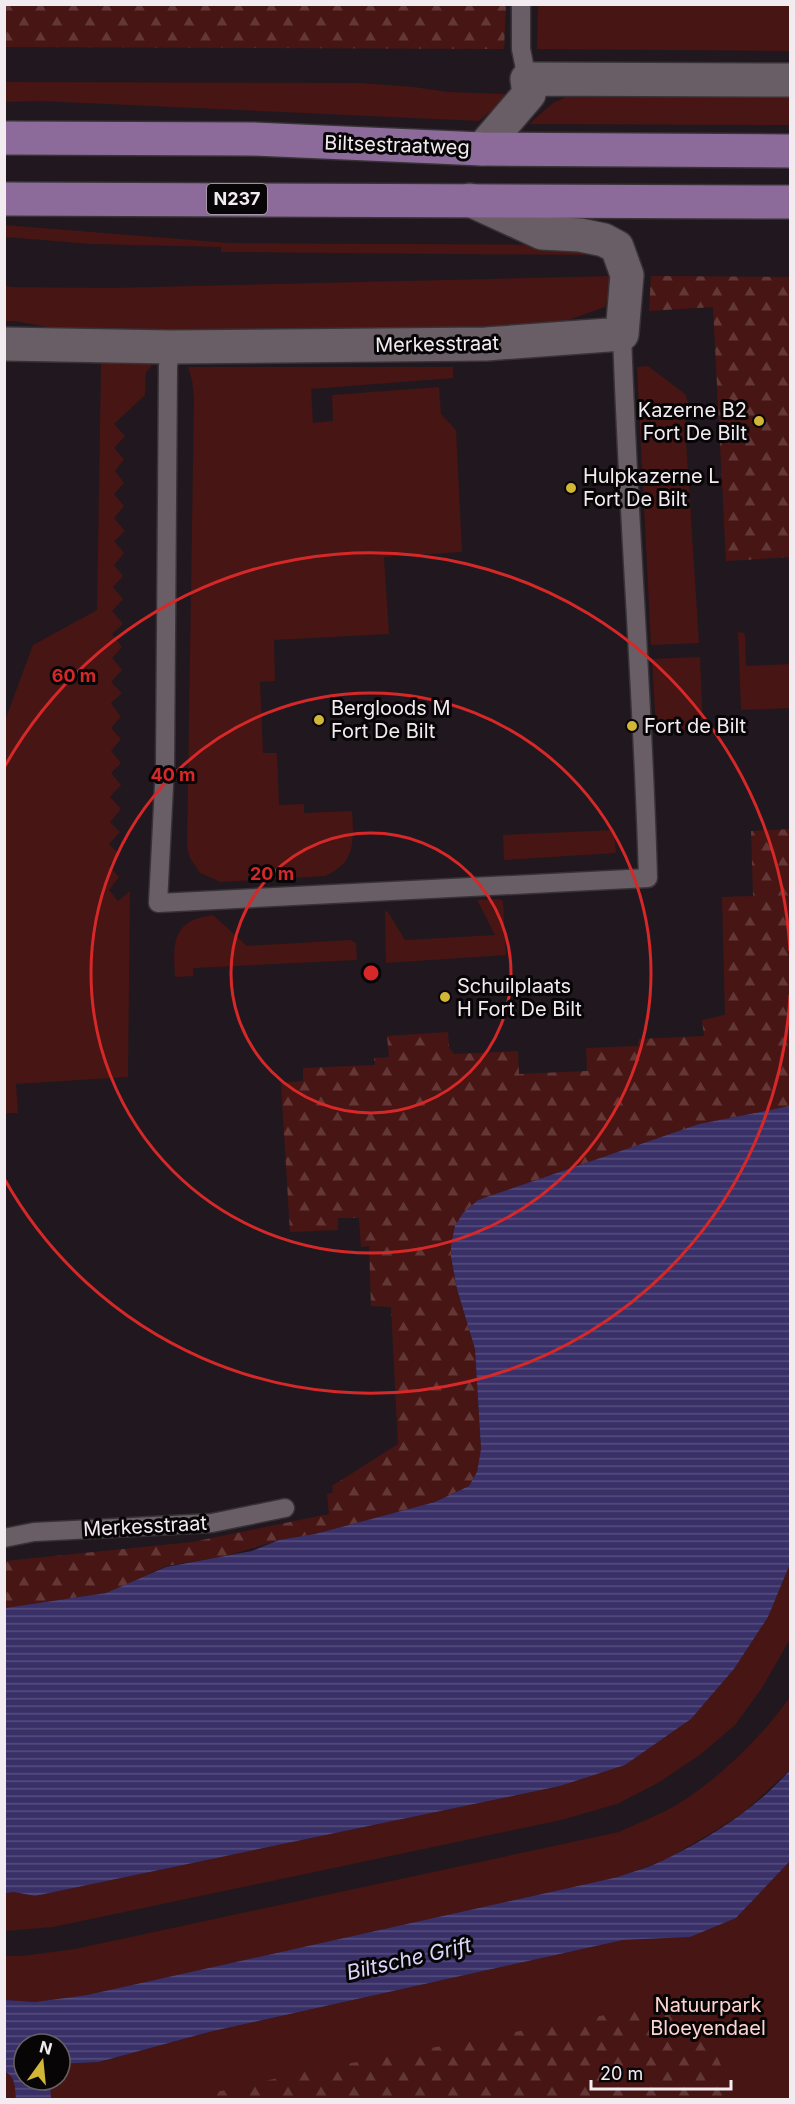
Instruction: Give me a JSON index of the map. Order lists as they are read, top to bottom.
{
  "streets": {
    "main road": ["Biltsestraatweg", "N237"],
    "street": ["Merkesstraat"]
  },
  "water": ["Biltsche Grift"],
  "parks": ["Natuurpark Bloeyendael"],
  "places": [
    "Kazerne B2 Fort De Bilt",
    "Hulpkazerne L Fort De Bilt",
    "Bergloods M Fort De Bilt",
    "Fort de Bilt",
    "Schuilplaats H Fort De Bilt"
  ],
  "scale_bar": "20 m",
  "north": "top",
  "rings": ["60 m", "40 m", "20 m"]
}
